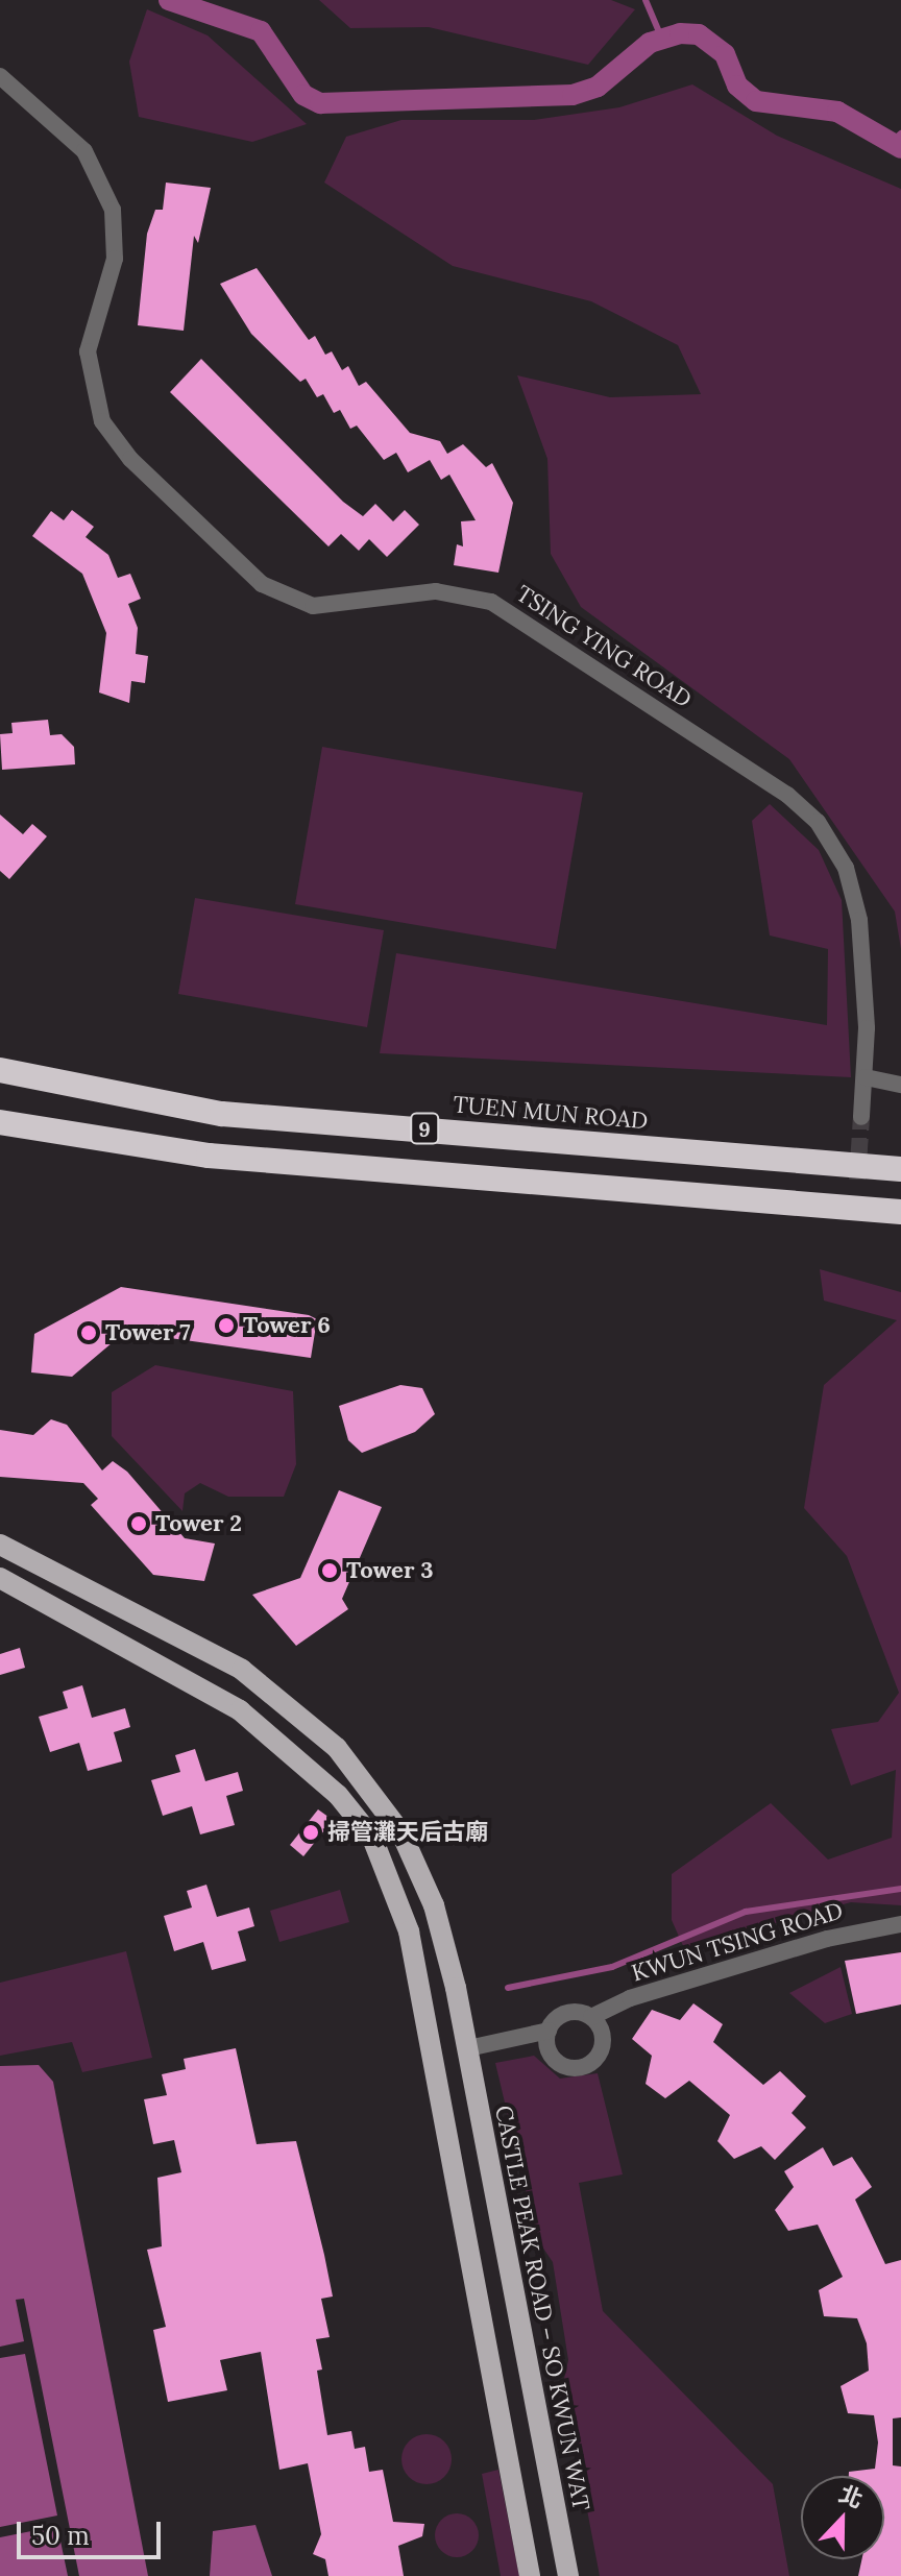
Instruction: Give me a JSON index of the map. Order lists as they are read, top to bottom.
{
  "streets": {
    "highway": ["TUEN MUN ROAD", "9"],
    "main road": ["CASTLE PEAK ROAD – SO KWUN WAT"],
    "street": ["TSING YING ROAD", "KWUN TSING ROAD"]
  },
  "places": [
    "Tower 6",
    "Tower 7",
    "Tower 2",
    "Tower 3",
    "掃管灘天后古廟"
  ],
  "scale_bar": "50 m",
  "north": "top"
}
